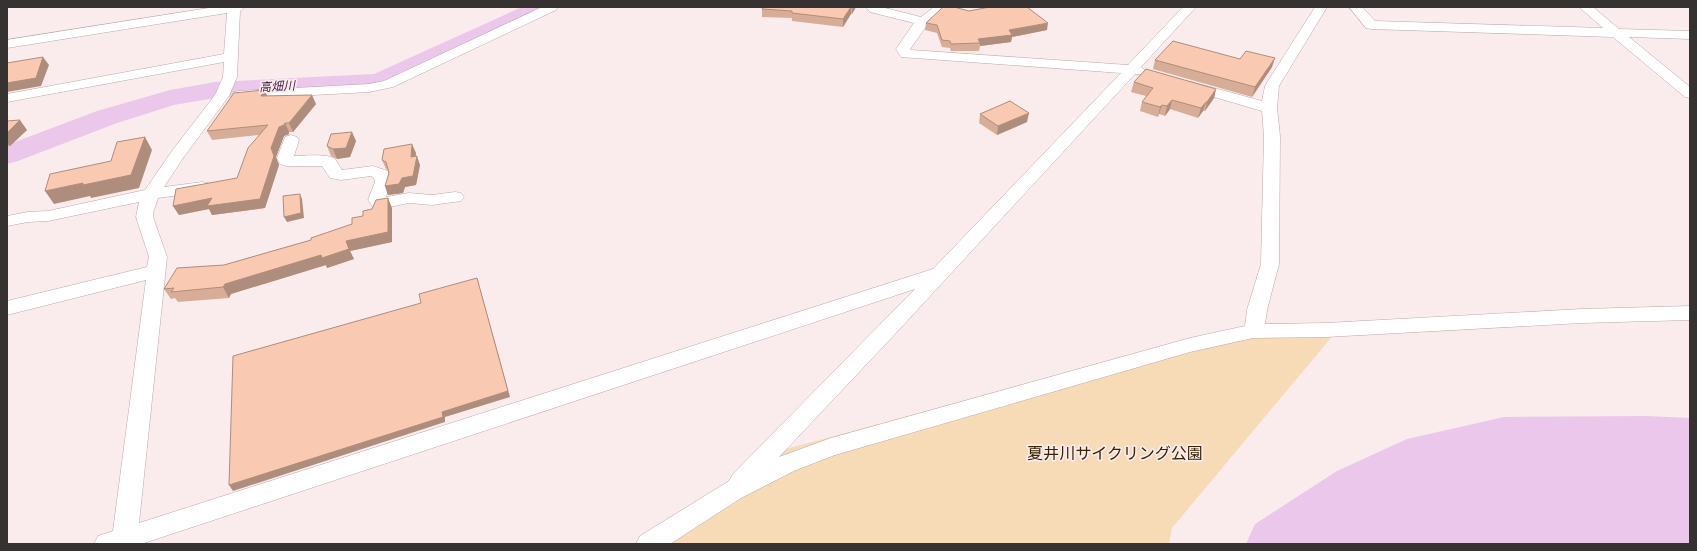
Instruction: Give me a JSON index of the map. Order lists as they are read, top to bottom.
{
  "water": ["高畑川"],
  "parks": ["夏井川サイクリング公園"]
}
